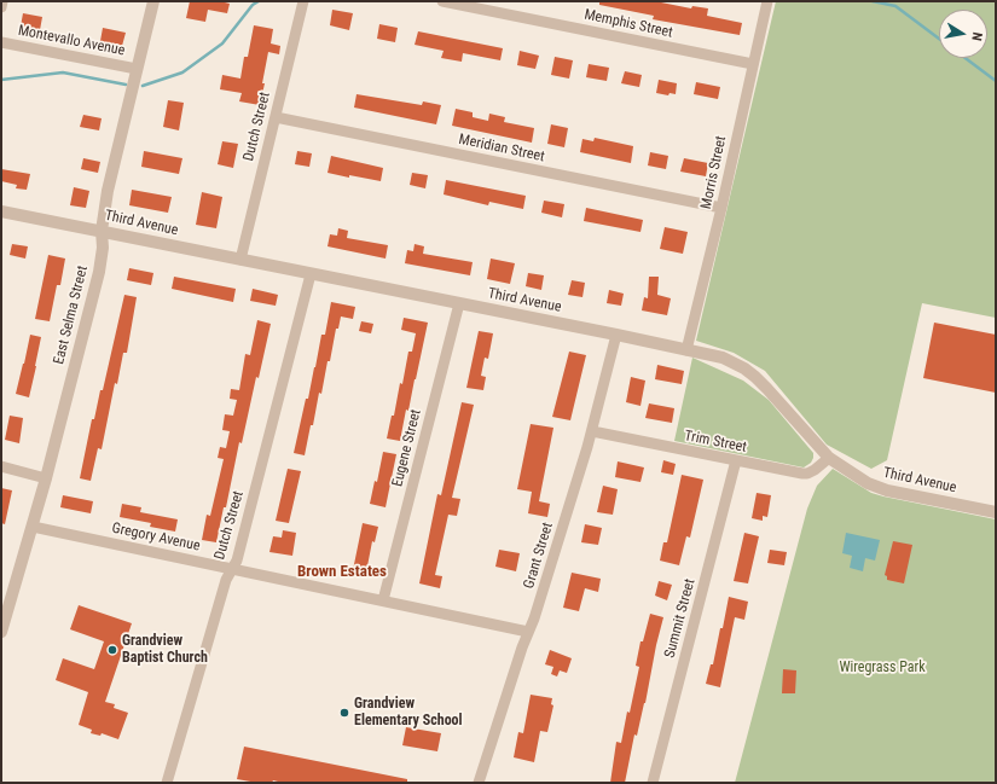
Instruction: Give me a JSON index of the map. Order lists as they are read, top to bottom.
{
  "streets": {
    "street": [
      "Memphis Street",
      "Montevallo Avenue",
      "Dutch Street",
      "Meridian Street",
      "Morris Street",
      "Third Avenue",
      "East Selma Street",
      "Trim Street",
      "Eugene Street",
      "Gregory Avenue",
      "Grant Street",
      "Summit Street"
    ]
  },
  "crossings": [
    ["Memphis Street", "Morris Street"],
    ["Montevallo Avenue", "East Selma Street"],
    ["Dutch Street", "Meridian Street"],
    ["Dutch Street", "Third Avenue"],
    ["Dutch Street", "Gregory Avenue"],
    ["Meridian Street", "Morris Street"],
    ["Morris Street", "Third Avenue"],
    ["Third Avenue", "East Selma Street"],
    ["Third Avenue", "Trim Street"],
    ["Third Avenue", "Eugene Street"],
    ["Third Avenue", "Grant Street"],
    ["East Selma Street", "Gregory Avenue"],
    ["Trim Street", "Grant Street"],
    ["Trim Street", "Summit Street"],
    ["Eugene Street", "Gregory Avenue"],
    ["Gregory Avenue", "Grant Street"]
  ],
  "districts": ["Brown Estates"],
  "parks": ["Wiregrass Park"],
  "places": ["Grandview Baptist Church", "Grandview Elementary School"],
  "north": "right"
}
